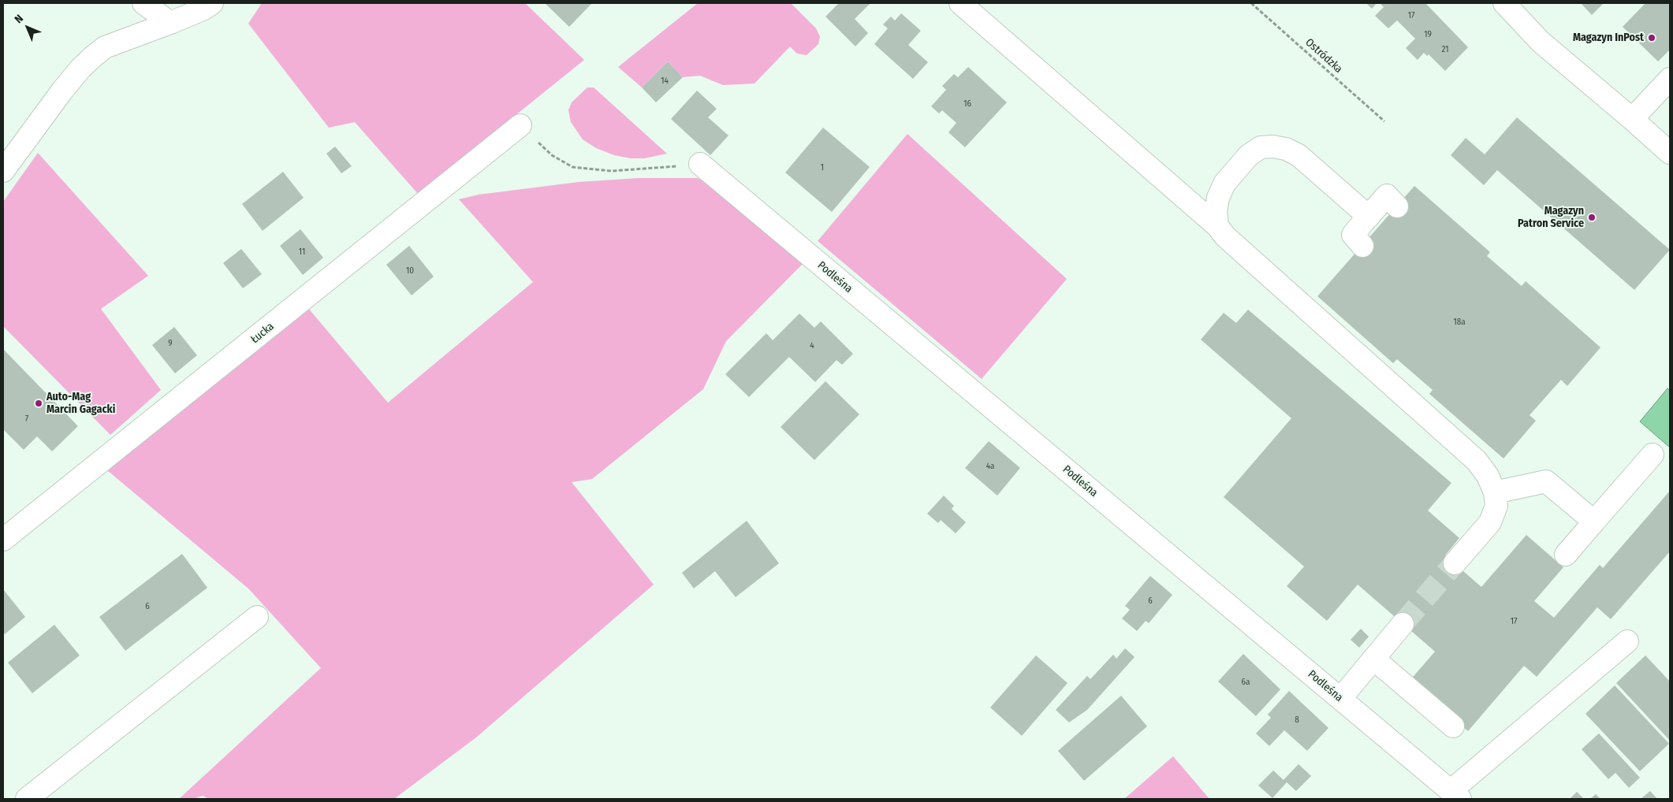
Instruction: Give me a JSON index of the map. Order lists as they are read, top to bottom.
{
  "streets": {
    "street": ["Podleśna", "Łucka"],
    "path": ["Ostródzka"]
  },
  "places": ["Magazyn InPost", "Magazyn Patron Service", "Auto-Mag Marcin Gagacki"],
  "house_numbers": [
    "17",
    "19",
    "21",
    "14",
    "16",
    "1",
    "11",
    "10",
    "18a",
    "9",
    "4",
    "7",
    "4a",
    "6",
    "6",
    "17",
    "6a",
    "8"
  ],
  "north": "top left"
}
